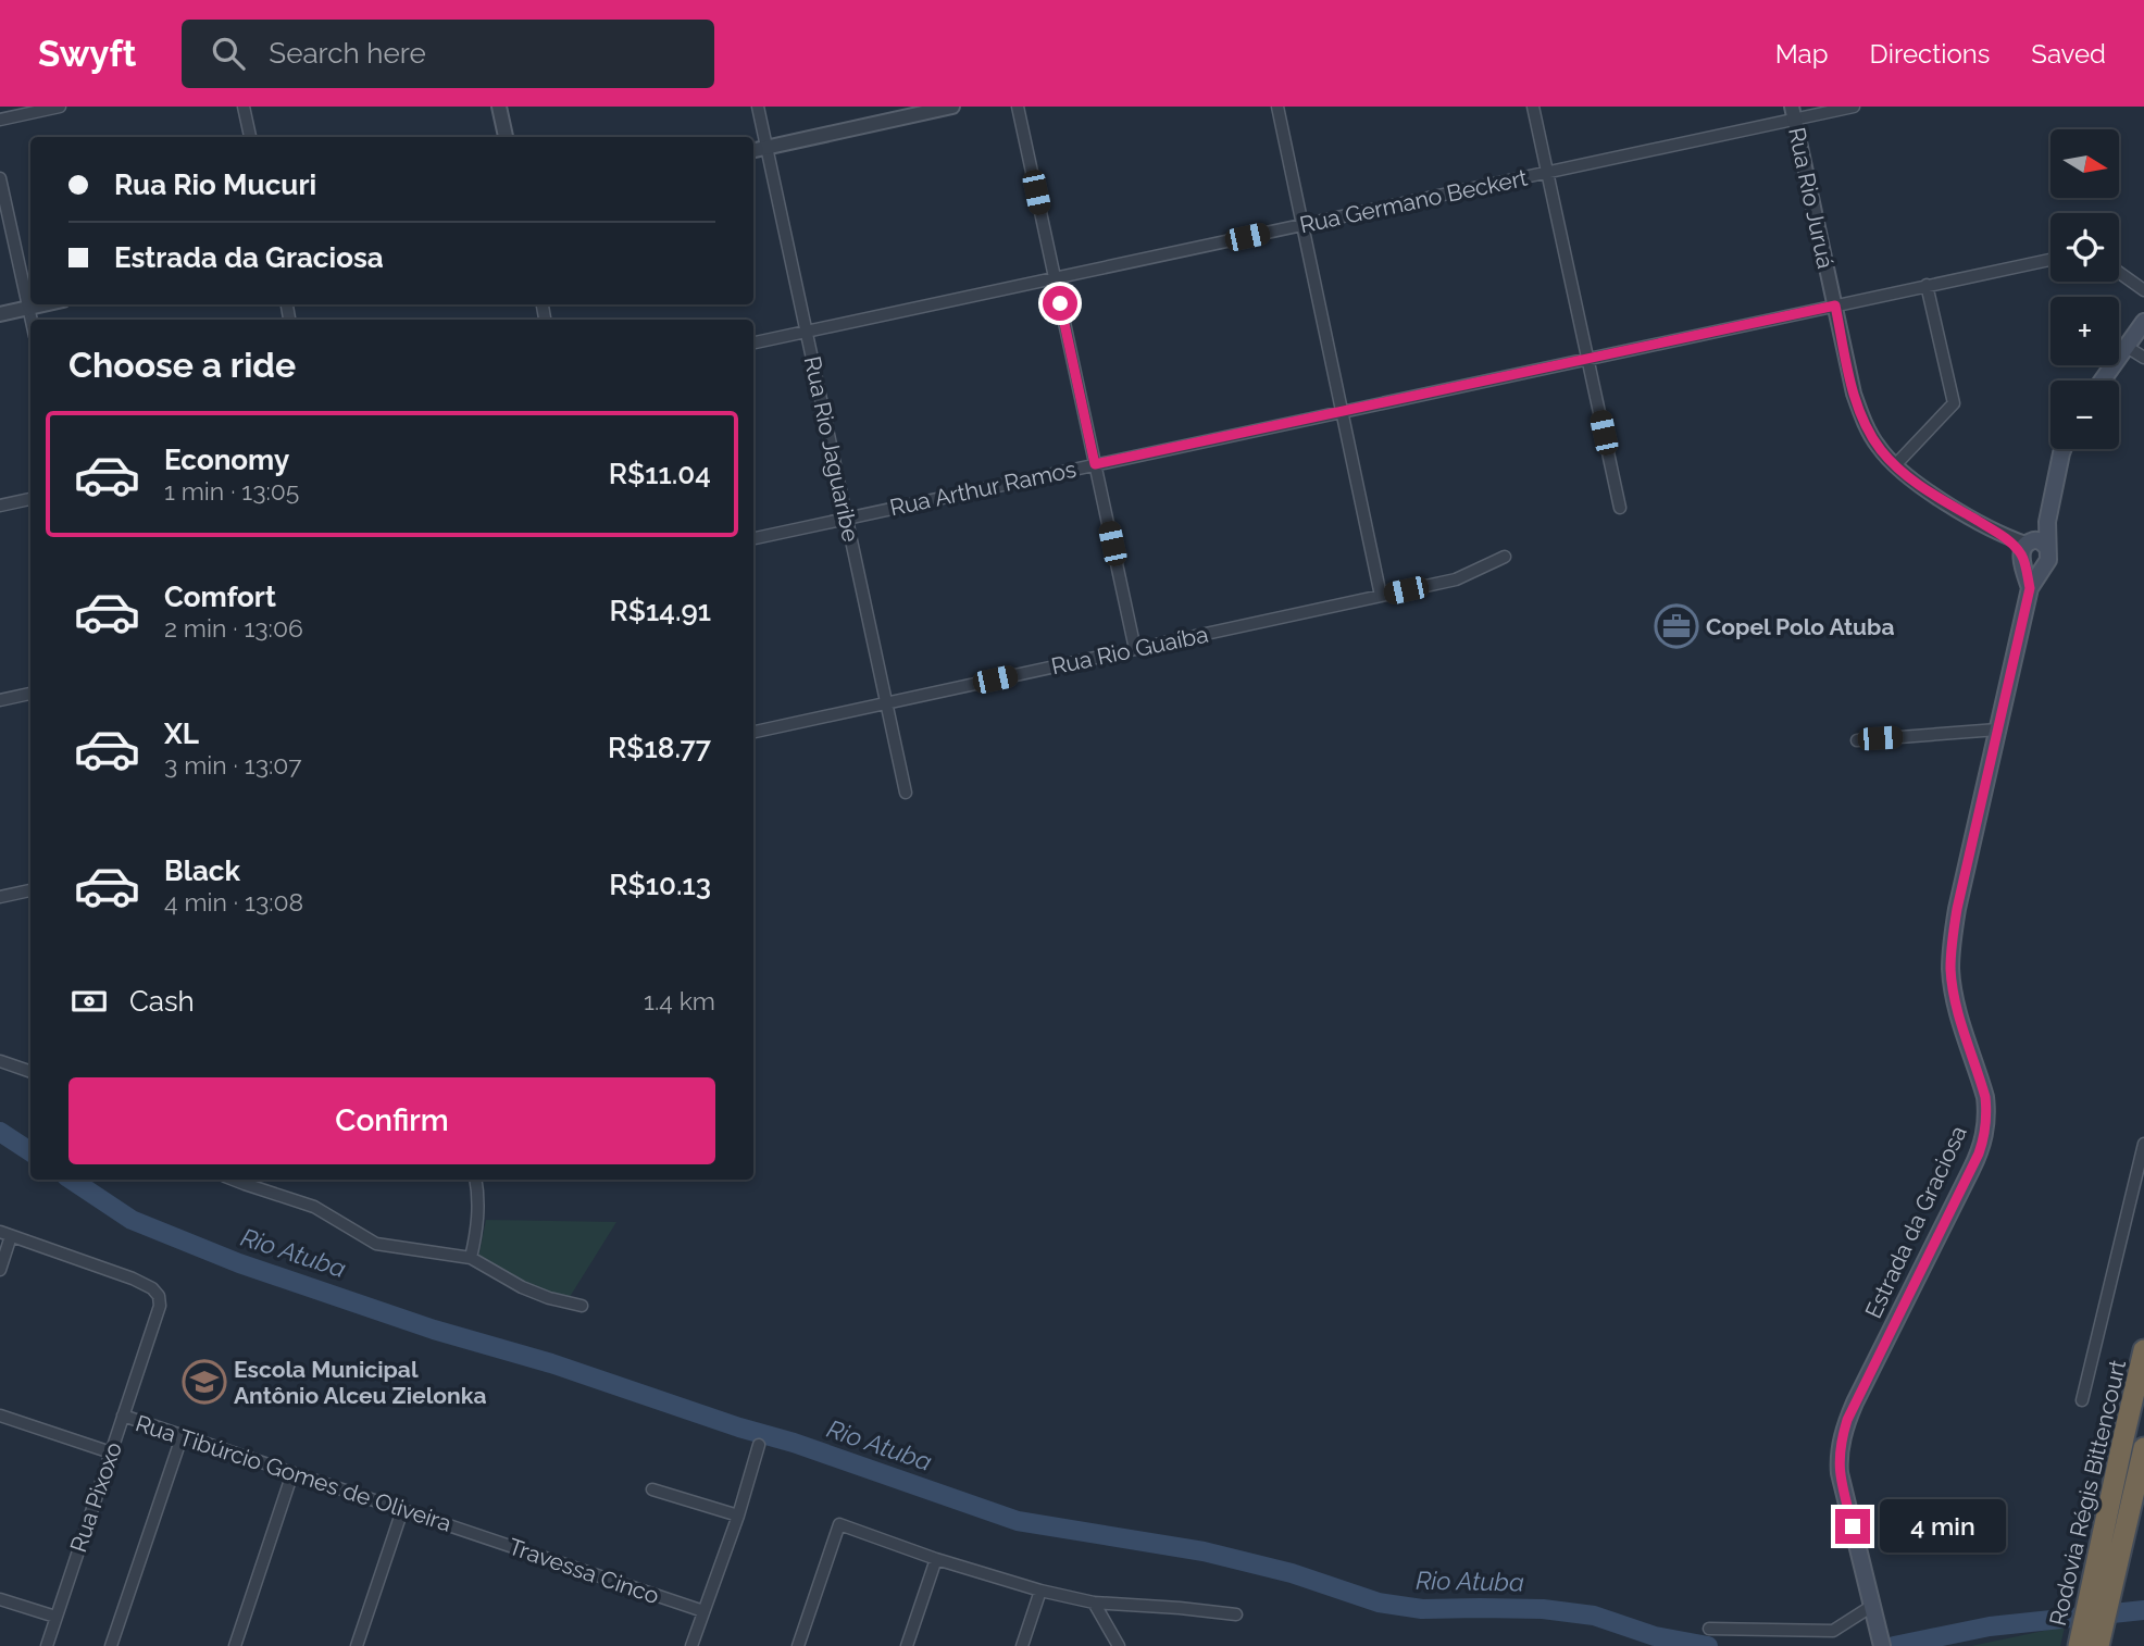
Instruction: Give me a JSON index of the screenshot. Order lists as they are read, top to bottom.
{
  "streets": {
    "highway": ["Rodovia Régis Bittencourt"],
    "main road": ["Estrada da Graciosa"],
    "street": [
      "Rua Rio Juruá",
      "Rua Germano Beckert",
      "Rua Rio Jaguaribe",
      "Rua Arthur Ramos",
      "Rua Rio Guaíba",
      "Rua Tibúrcio Gomes de Oliveira",
      "Rua Pixoxo",
      "Travessa Cinco"
    ]
  },
  "crossings": [
    ["Rua Rio Juruá", "Rua Germano Beckert"],
    ["Rua Rio Juruá", "Rua Arthur Ramos"],
    ["Rua Rio Juruá", "Estrada da Graciosa"],
    ["Rua Germano Beckert", "Rua Rio Jaguaribe"],
    ["Rua Rio Jaguaribe", "Rua Arthur Ramos"],
    ["Rua Rio Jaguaribe", "Rua Rio Guaíba"],
    ["Rua Tibúrcio Gomes de Oliveira", "Rua Pixoxo"],
    ["Rua Tibúrcio Gomes de Oliveira", "Travessa Cinco"]
  ],
  "water": ["Rio Atuba"],
  "places": {
    "office": ["Copel Polo Atuba"],
    "school or university": ["Escola Municipal Antônio Alceu Zielonka"]
  },
  "north": "right",
  "page": {
    "header": "Swyft",
    "search": "Search here",
    "nav": ["Map", "Directions", "Saved"],
    "map_buttons": ["+", "−"],
    "banner": ["Rua Rio Mucuri", "Estrada da Graciosa"],
    "heading": "Choose a ride",
    "list": [
      {
        "name": "Economy",
        "note": "1 min · 13:05",
        "value": "R$11.04"
      },
      {
        "name": "Comfort",
        "note": "2 min · 13:06",
        "value": "R$14.91"
      },
      {
        "name": "XL",
        "note": "3 min · 13:07",
        "value": "R$18.77"
      },
      {
        "name": "Black",
        "note": "4 min · 13:08",
        "value": "R$10.13"
      }
    ],
    "pay": ["Cash", "1.4 km"],
    "buttons": "Confirm",
    "bubble": "4 min"
  }
}
